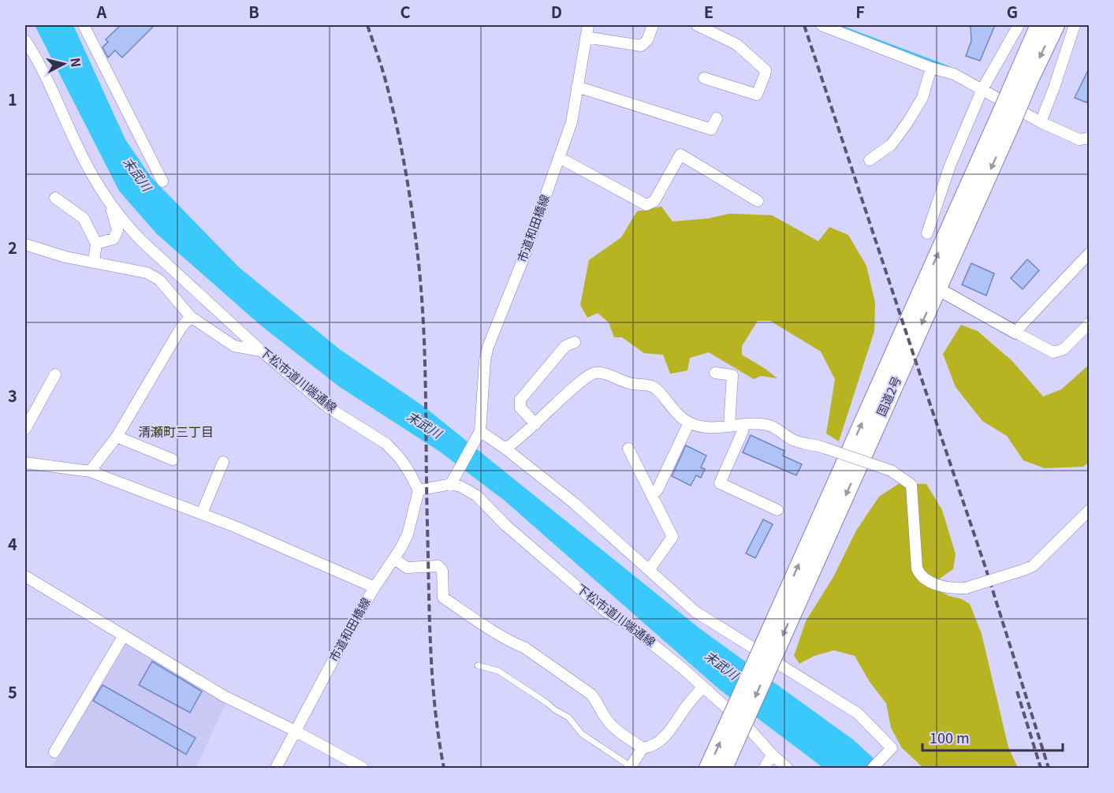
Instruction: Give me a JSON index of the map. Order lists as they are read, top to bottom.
{
  "streets": {
    "highway": ["国道2号"],
    "street": ["市道和田橋線", "下松市道川端通線"]
  },
  "crossings": [
    ["市道和田橋線", "下松市道川端通線"]
  ],
  "districts": ["清瀬町三丁目"],
  "water": ["末武川"],
  "scale_bar": "100 m",
  "north": "right",
  "grid": {
    "columns": [
      "A",
      "B",
      "C",
      "D",
      "E",
      "F",
      "G"
    ],
    "rows": [
      "1",
      "2",
      "3",
      "4",
      "5"
    ]
  }
}
